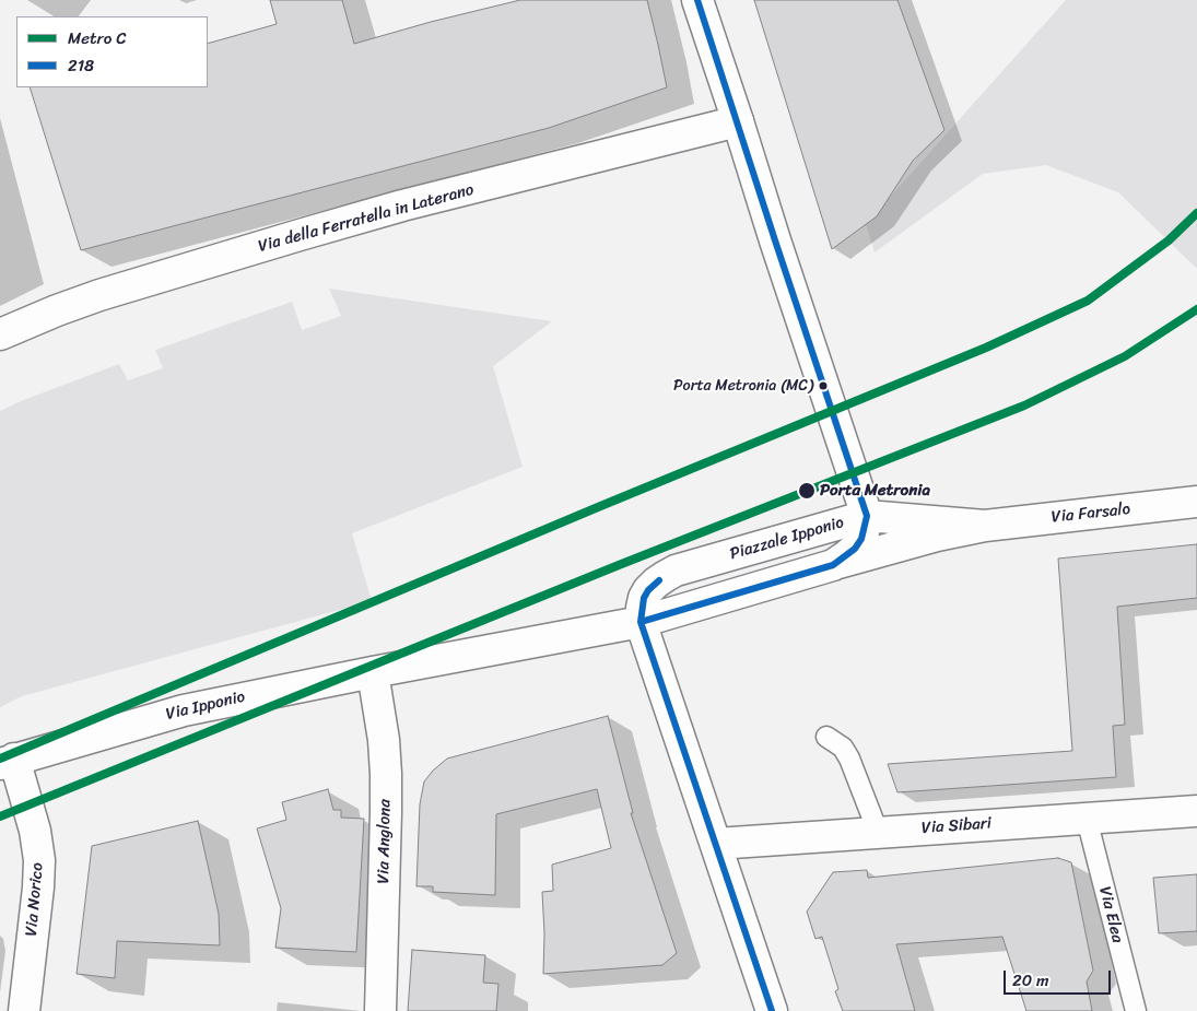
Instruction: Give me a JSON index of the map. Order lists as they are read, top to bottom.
{
  "streets": {
    "street": [
      "Via della Ferratella in Laterano",
      "Via Farsalo",
      "Piazzale Ipponio",
      "Via Ipponio",
      "Via Sibari",
      "Via Anglona",
      "Via Norico"
    ],
    "lane": ["Via Elea"]
  },
  "crossings": [
    ["Via Farsalo", "Piazzale Ipponio"],
    ["Piazzale Ipponio", "Via Ipponio"],
    ["Via Ipponio", "Via Anglona"],
    ["Via Ipponio", "Via Norico"],
    ["Via Sibari", "Via Elea"]
  ],
  "places": ["Porta Metronia (MC)", "Porta Metronia"],
  "lines": ["transit line 218", "metro line C"],
  "legend": ["Metro C", "218"],
  "scale_bar": "20 m"
}
